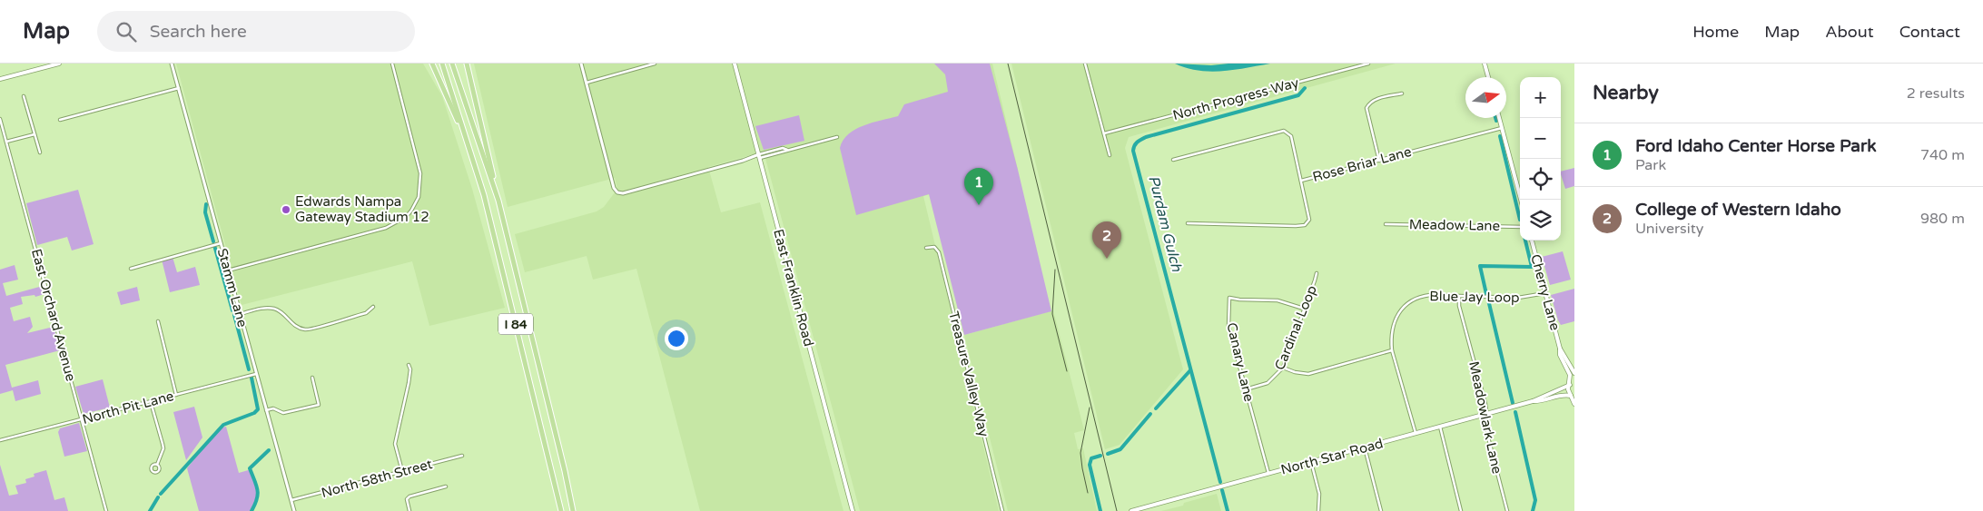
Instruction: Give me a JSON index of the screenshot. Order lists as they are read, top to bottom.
{
  "streets": {
    "highway": ["I 84"],
    "main road": ["East Franklin Road", "Cherry Lane", "North Star Road"],
    "street": [
      "North Progress Way",
      "Rose Briar Lane",
      "Meadow Lane",
      "Stamm Lane",
      "Blue Jay Loop",
      "East Orchard Avenue",
      "Cardinal Loop",
      "Canary Lane",
      "Treasure Valley Way",
      "North Pit Lane",
      "Meadowlark Lane",
      "North 58th Street"
    ]
  },
  "crossings": [
    ["Stamm Lane", "North Pit Lane"],
    ["Stamm Lane", "North 58th Street"],
    ["Cherry Lane", "Blue Jay Loop"],
    ["Cherry Lane", "North Star Road"],
    ["Blue Jay Loop", "Meadowlark Lane"],
    ["Blue Jay Loop", "North Star Road"],
    ["East Orchard Avenue", "North Pit Lane"],
    ["Cardinal Loop", "Canary Lane"],
    ["Canary Lane", "North Star Road"],
    ["Meadowlark Lane", "North Star Road"]
  ],
  "water": ["Purdam Gulch"],
  "places": ["Edwards Nampa Gateway Stadium 12"],
  "north": "right",
  "page": {
    "header": "Map",
    "search": "Search here",
    "nav": [
      "Home",
      "Map",
      "About",
      "Contact"
    ],
    "heading": ["Nearby", "2 results"],
    "map_buttons": ["+", "−"],
    "list": [
      {
        "mark": "1",
        "name": "Ford Idaho Center Horse Park",
        "note": "Park",
        "value": "740 m"
      },
      {
        "mark": "2",
        "name": "College of Western Idaho",
        "note": "University",
        "value": "980 m"
      }
    ],
    "pins": ["1", "2"]
  }
}
